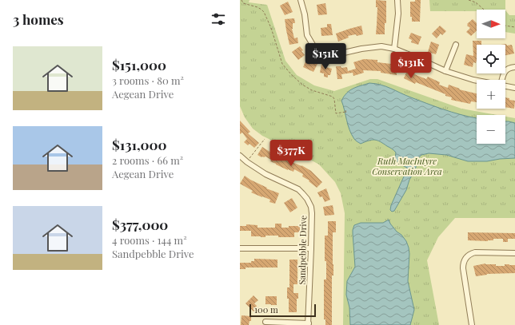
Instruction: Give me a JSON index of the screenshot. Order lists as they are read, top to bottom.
{
  "streets": {
    "street": ["Sandpebble Drive"]
  },
  "parks": ["Ruth MacIntyre Conservation Area"],
  "scale_bar": "100 m",
  "north": "right",
  "page": {
    "heading": "3 homes",
    "map_buttons": ["+", "−"],
    "list": [
      {
        "name": "$151,000",
        "note": "3 rooms · 80 m² · Aegean Drive"
      },
      {
        "name": "$131,000",
        "note": "2 rooms · 66 m² · Aegean Drive"
      },
      {
        "name": "$377,000",
        "note": "4 rooms · 144 m² · Sandpebble Drive"
      }
    ],
    "price": ["$151K", "$131K", "$377K"],
    "scale": "100 m"
  }
}
